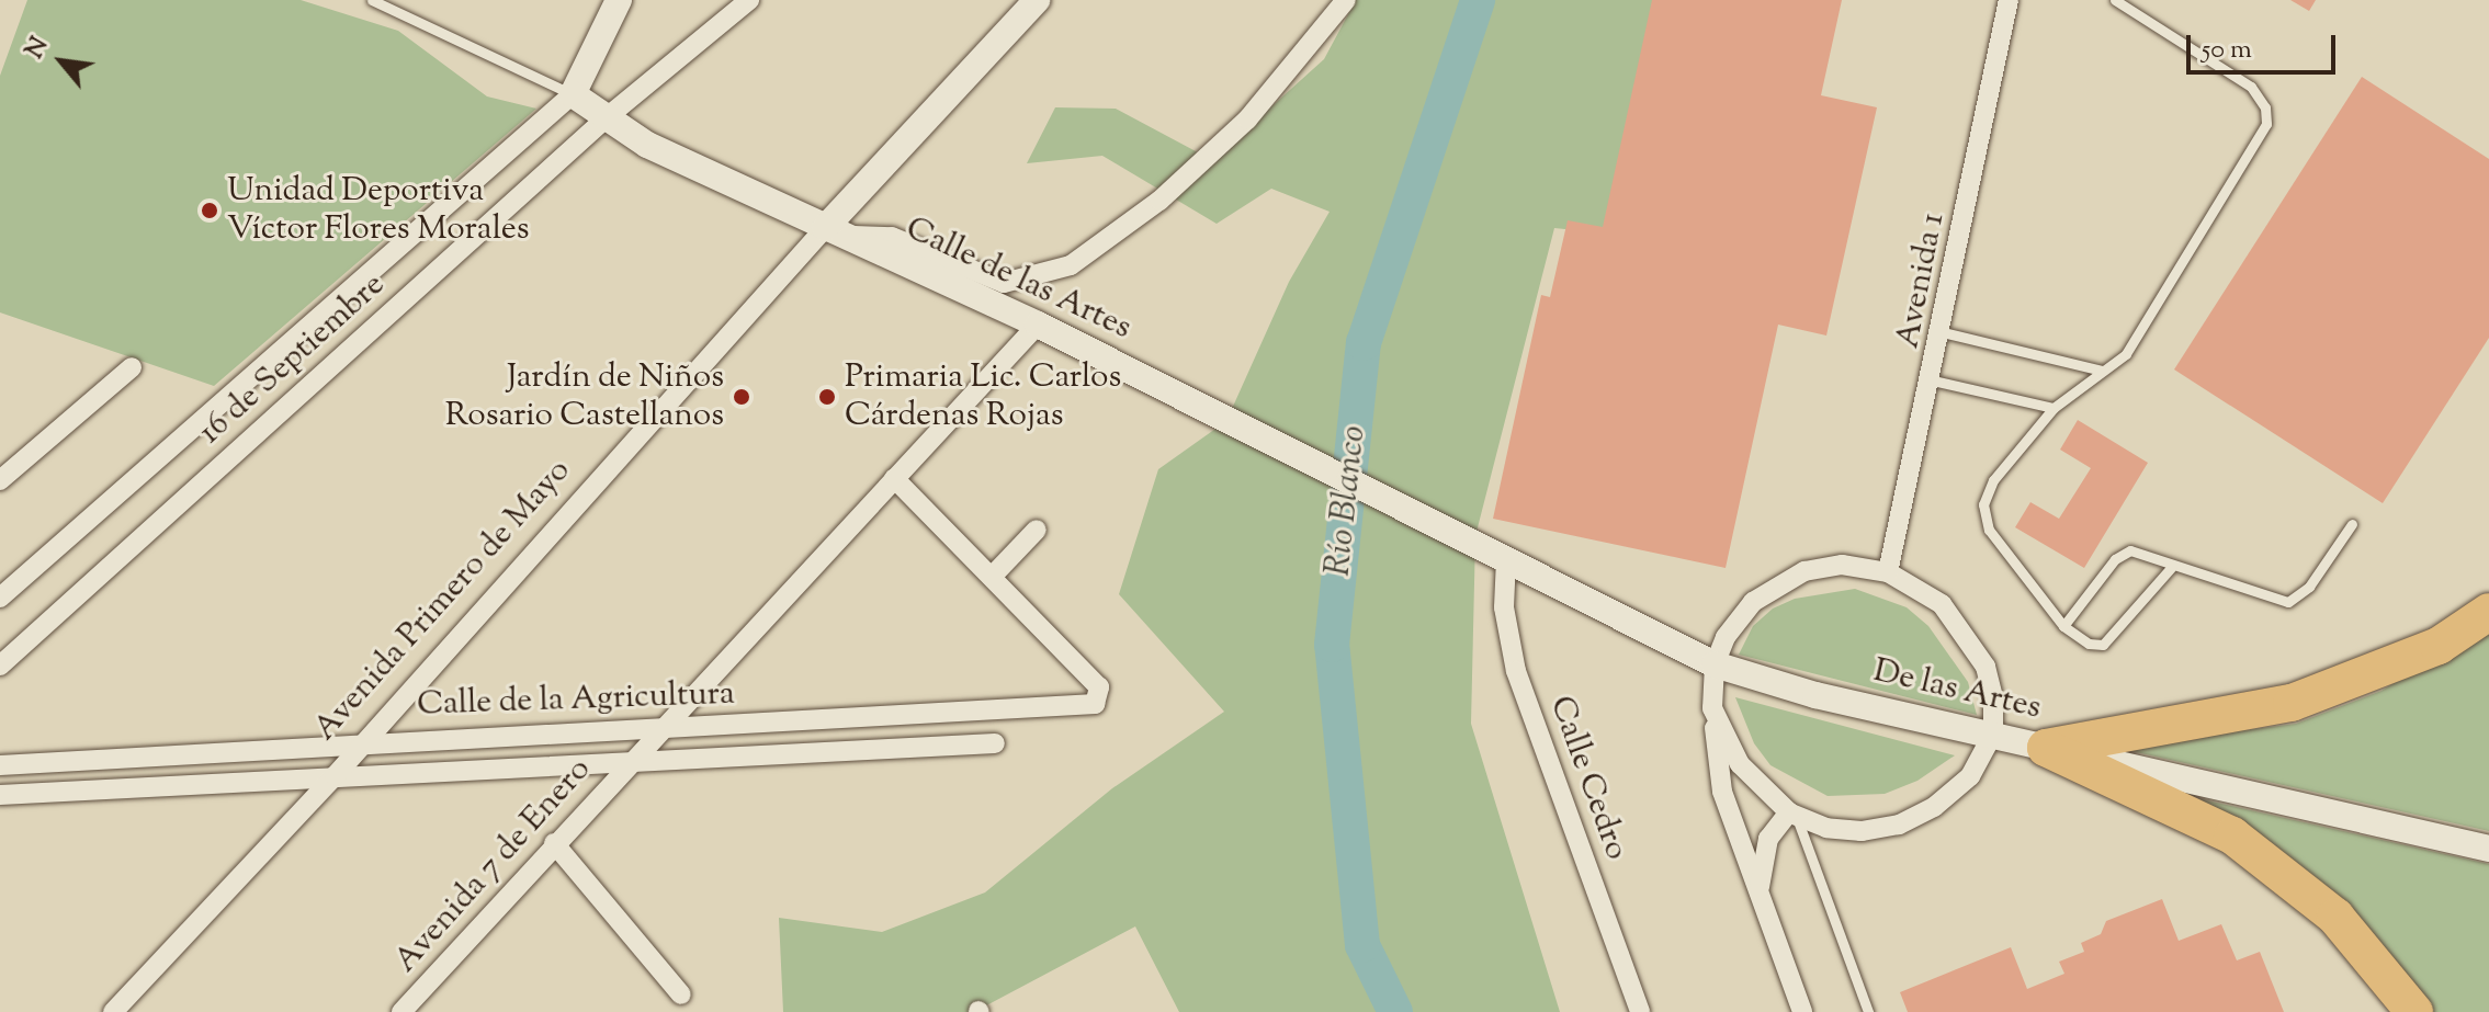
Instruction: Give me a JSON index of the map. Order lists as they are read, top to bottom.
{
  "streets": {
    "street": [
      "Calle de las Artes",
      "Avenida 1",
      "16 de Septiembre",
      "Avenida Primero de Mayo",
      "De las Artes",
      "Calle de la Agricultura",
      "Calle Cedro",
      "Avenida 7 de Enero"
    ]
  },
  "crossings": [
    ["Calle de las Artes", "16 de Septiembre"],
    ["Calle de las Artes", "Avenida Primero de Mayo"],
    ["Calle de las Artes", "De las Artes"],
    ["Calle de las Artes", "Avenida 7 de Enero"],
    ["Avenida Primero de Mayo", "Calle de la Agricultura"],
    ["De las Artes", "Calle Cedro"],
    ["Calle de la Agricultura", "Avenida 7 de Enero"]
  ],
  "water": ["Río Blanco"],
  "places": ["Unidad Deportiva Víctor Flores Morales", "Jardín de Niños Rosario Castellanos", "Primaria Lic. Carlos Cárdenas Rojas"],
  "scale_bar": "50 m",
  "north": "top left"
}
